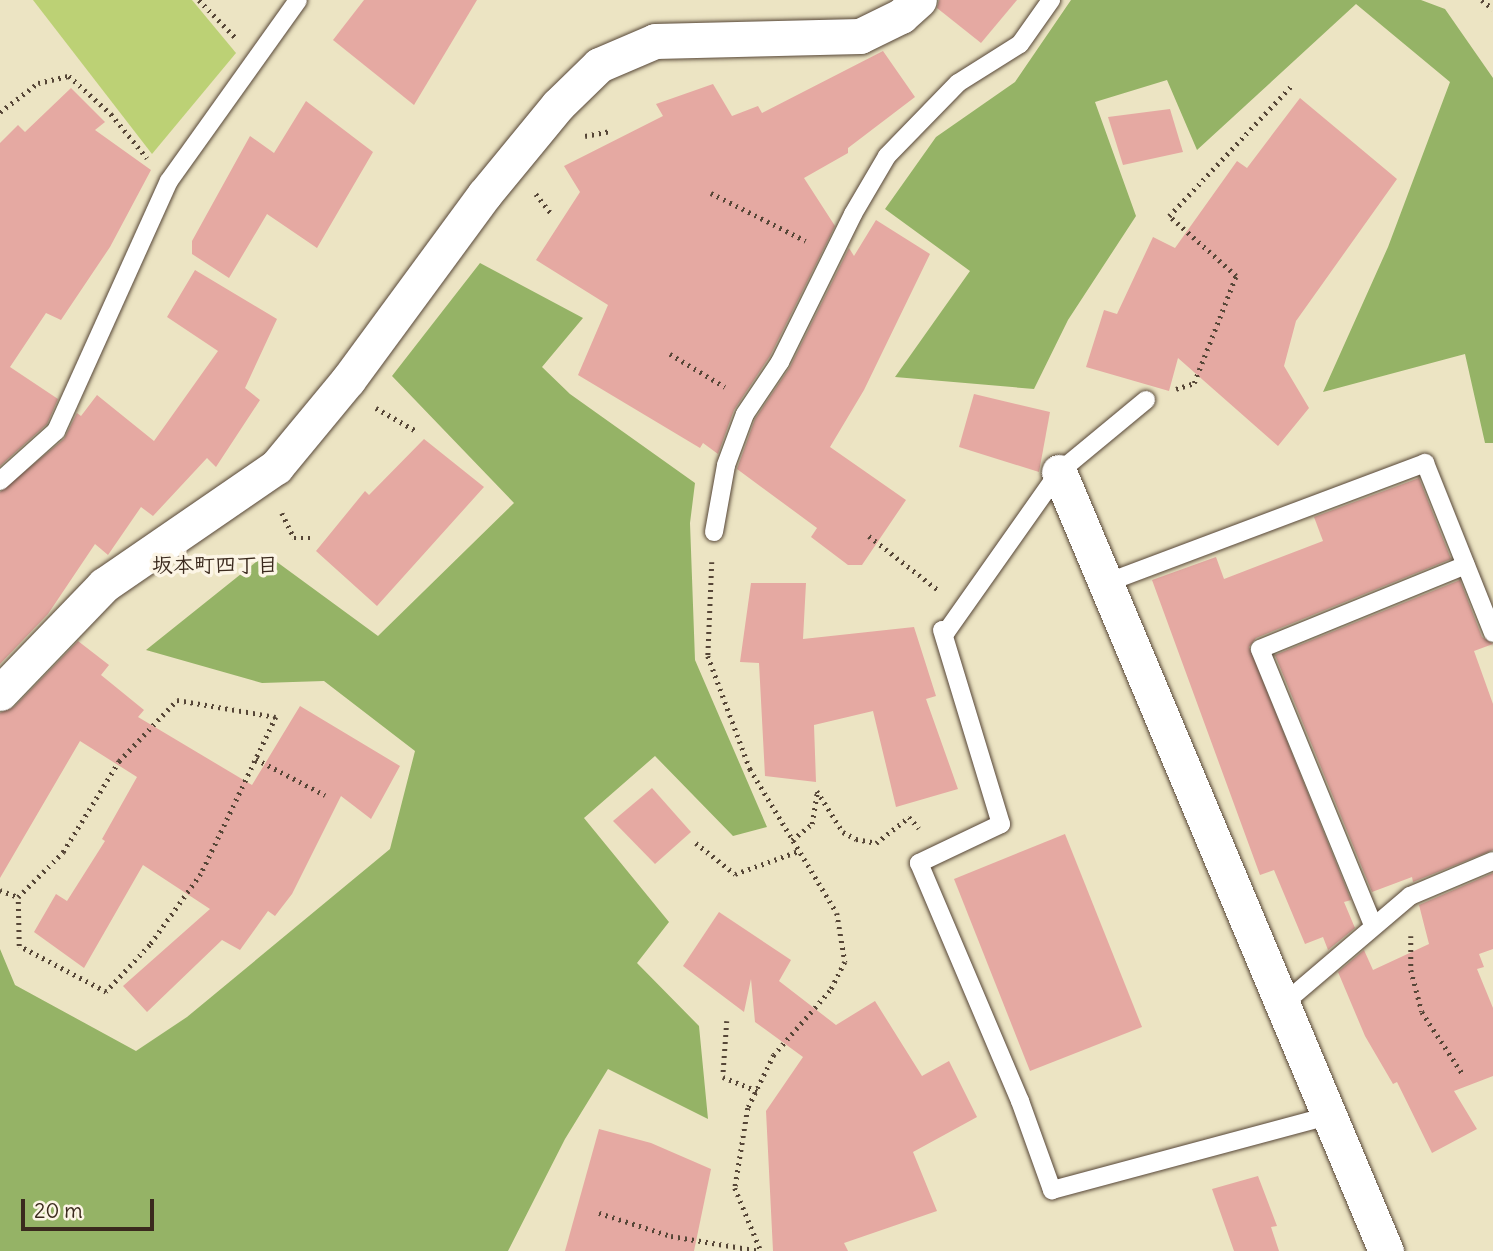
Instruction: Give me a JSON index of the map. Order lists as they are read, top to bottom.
{
  "districts": ["坂本町四丁目"],
  "scale_bar": "20 m"
}
